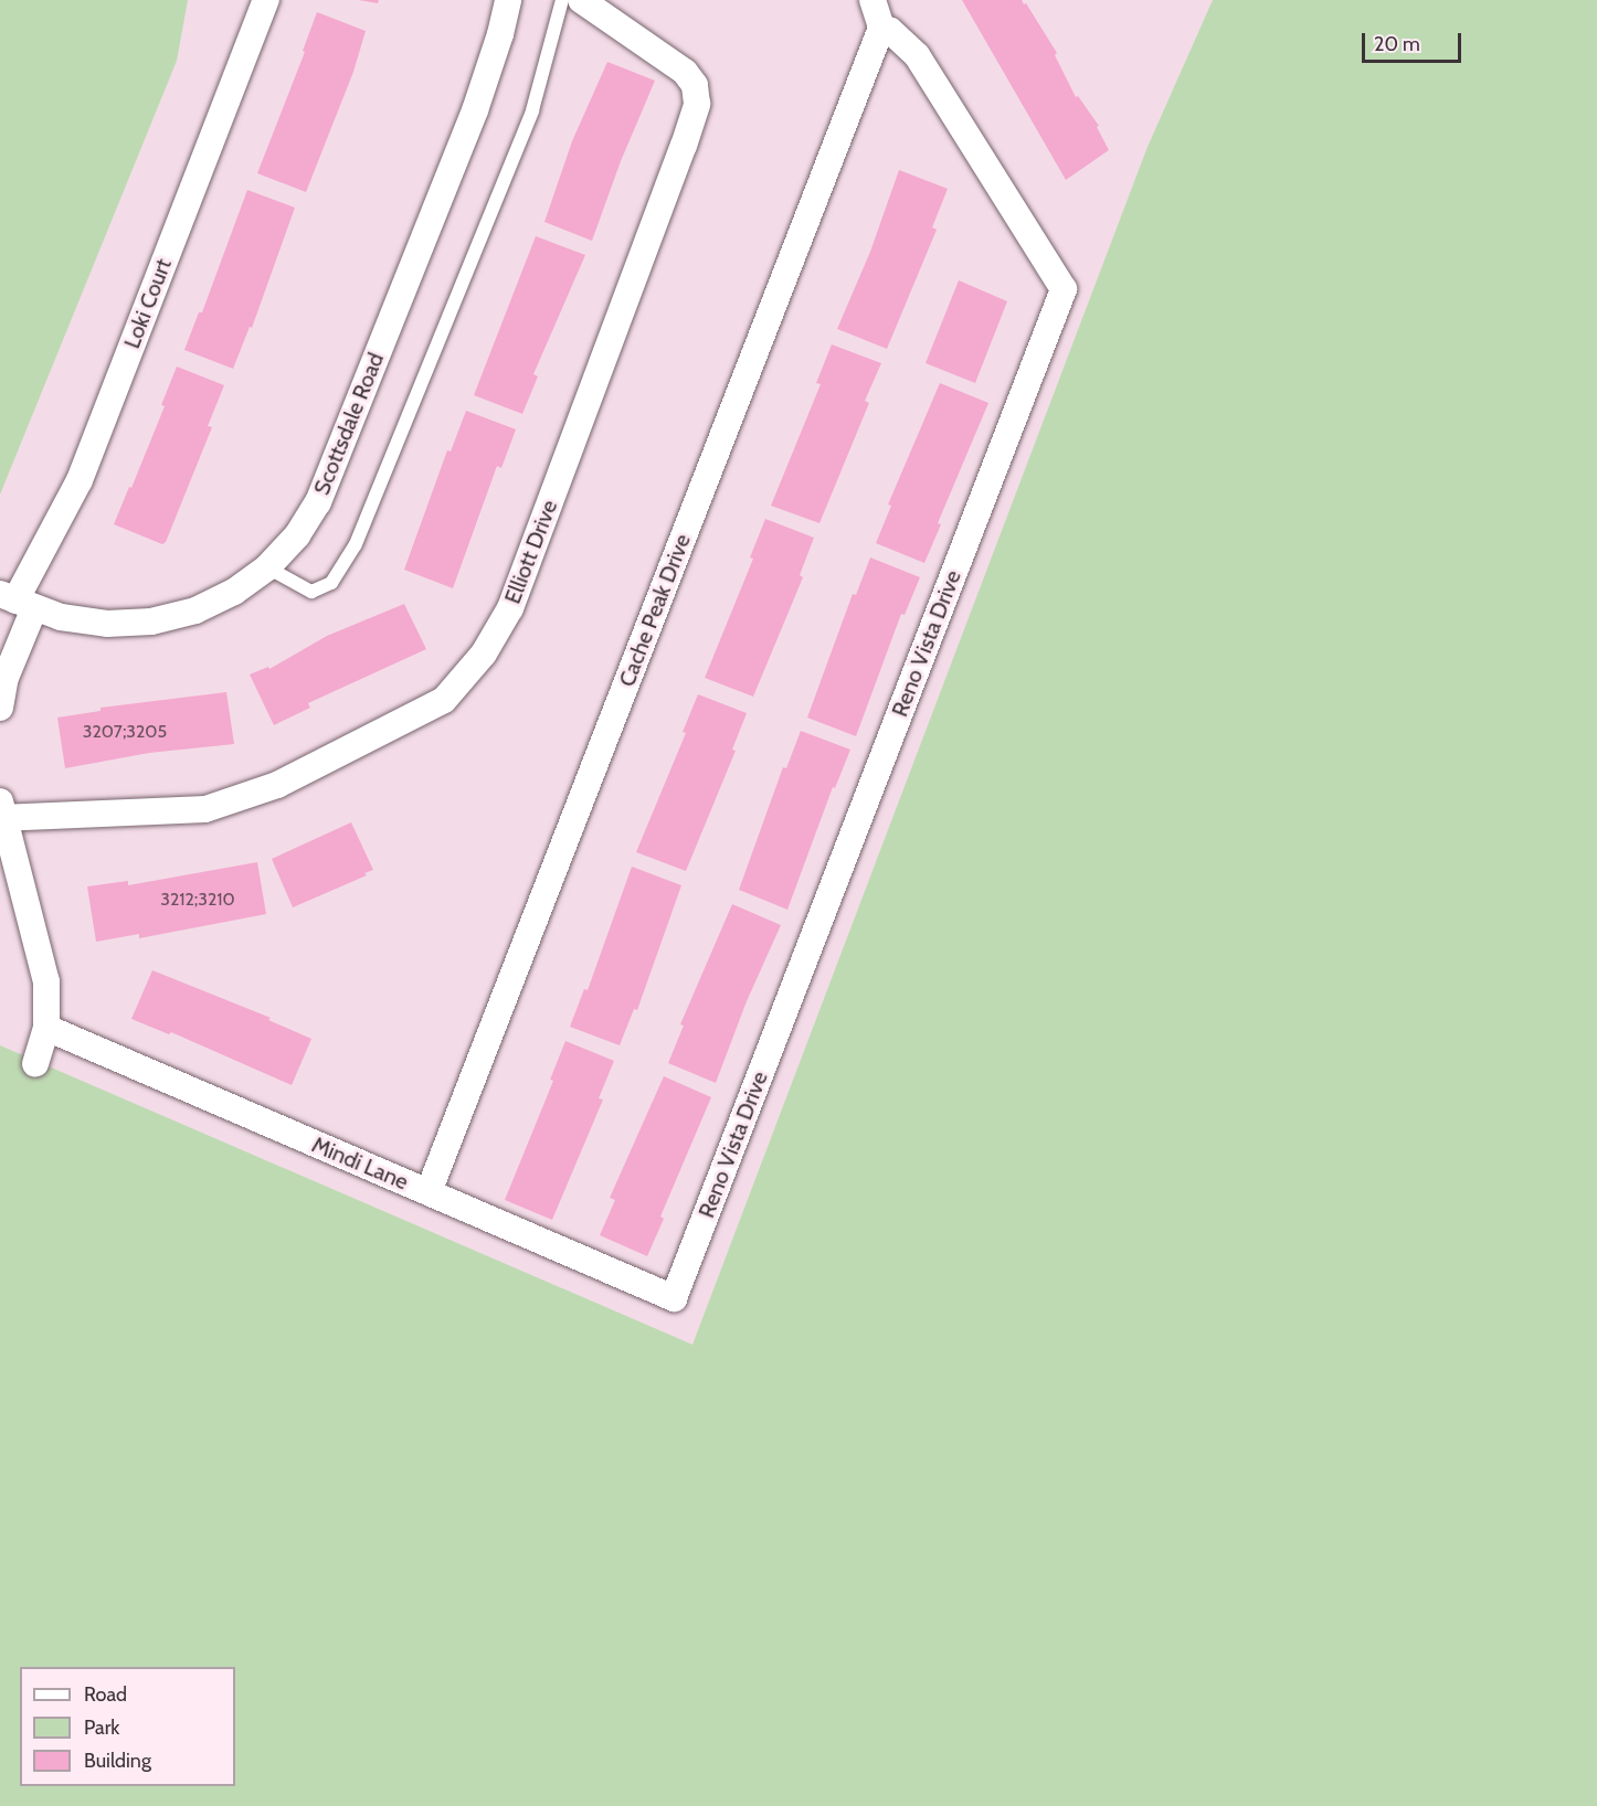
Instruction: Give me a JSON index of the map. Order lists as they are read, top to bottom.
{
  "streets": {
    "street": [
      "Loki Court",
      "Scottsdale Road",
      "Elliott Drive",
      "Cache Peak Drive",
      "Reno Vista Drive",
      "Mindi Lane"
    ]
  },
  "crossings": [
    ["Loki Court", "Scottsdale Road"],
    ["Cache Peak Drive", "Reno Vista Drive"],
    ["Cache Peak Drive", "Mindi Lane"],
    ["Reno Vista Drive", "Mindi Lane"]
  ],
  "house_numbers": ["3207;3205", "3212;3210"],
  "legend": ["Road", "Park", "Building"],
  "scale_bar": "20 m"
}
